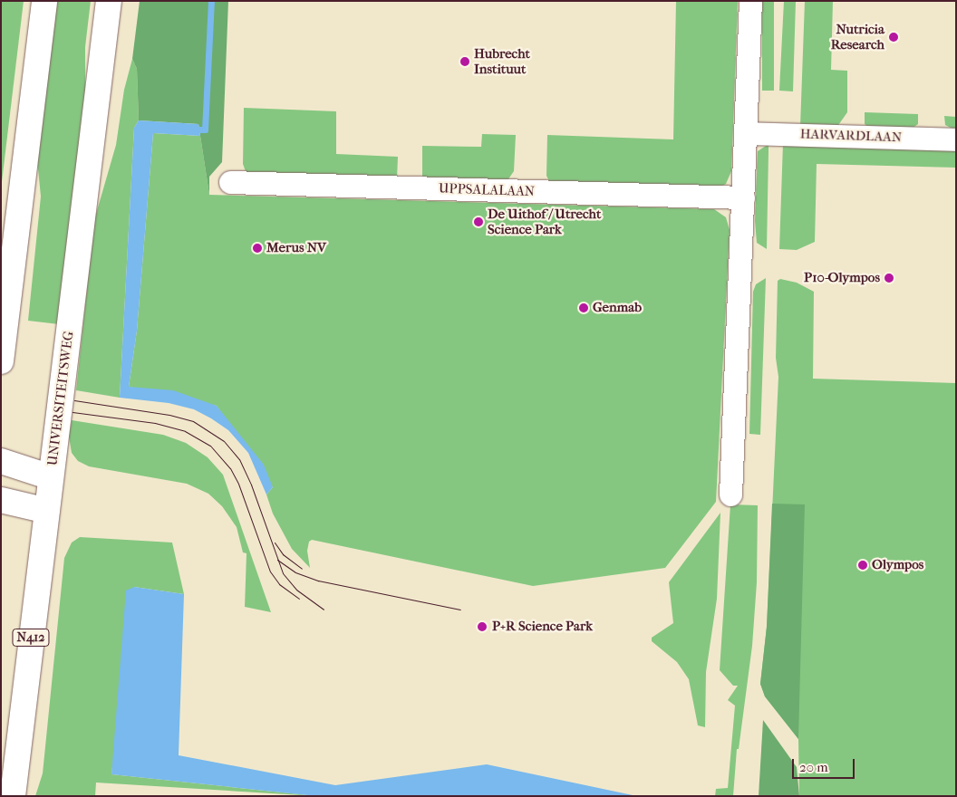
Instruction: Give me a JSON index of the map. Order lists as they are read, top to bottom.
{
  "streets": {
    "main road": ["UNIVERSITEITSWEG", "N412"],
    "street": ["HARVARDLAAN", "UPPSALALAAN"]
  },
  "places": [
    "Nutricia Research",
    "Hubrecht Instituut",
    "De Uithof / Utrecht Science Park",
    "Merus NV",
    "P10-Olympos",
    "Genmab",
    "Olympos",
    "P+R Science Park"
  ],
  "scale_bar": "20 m"
}
